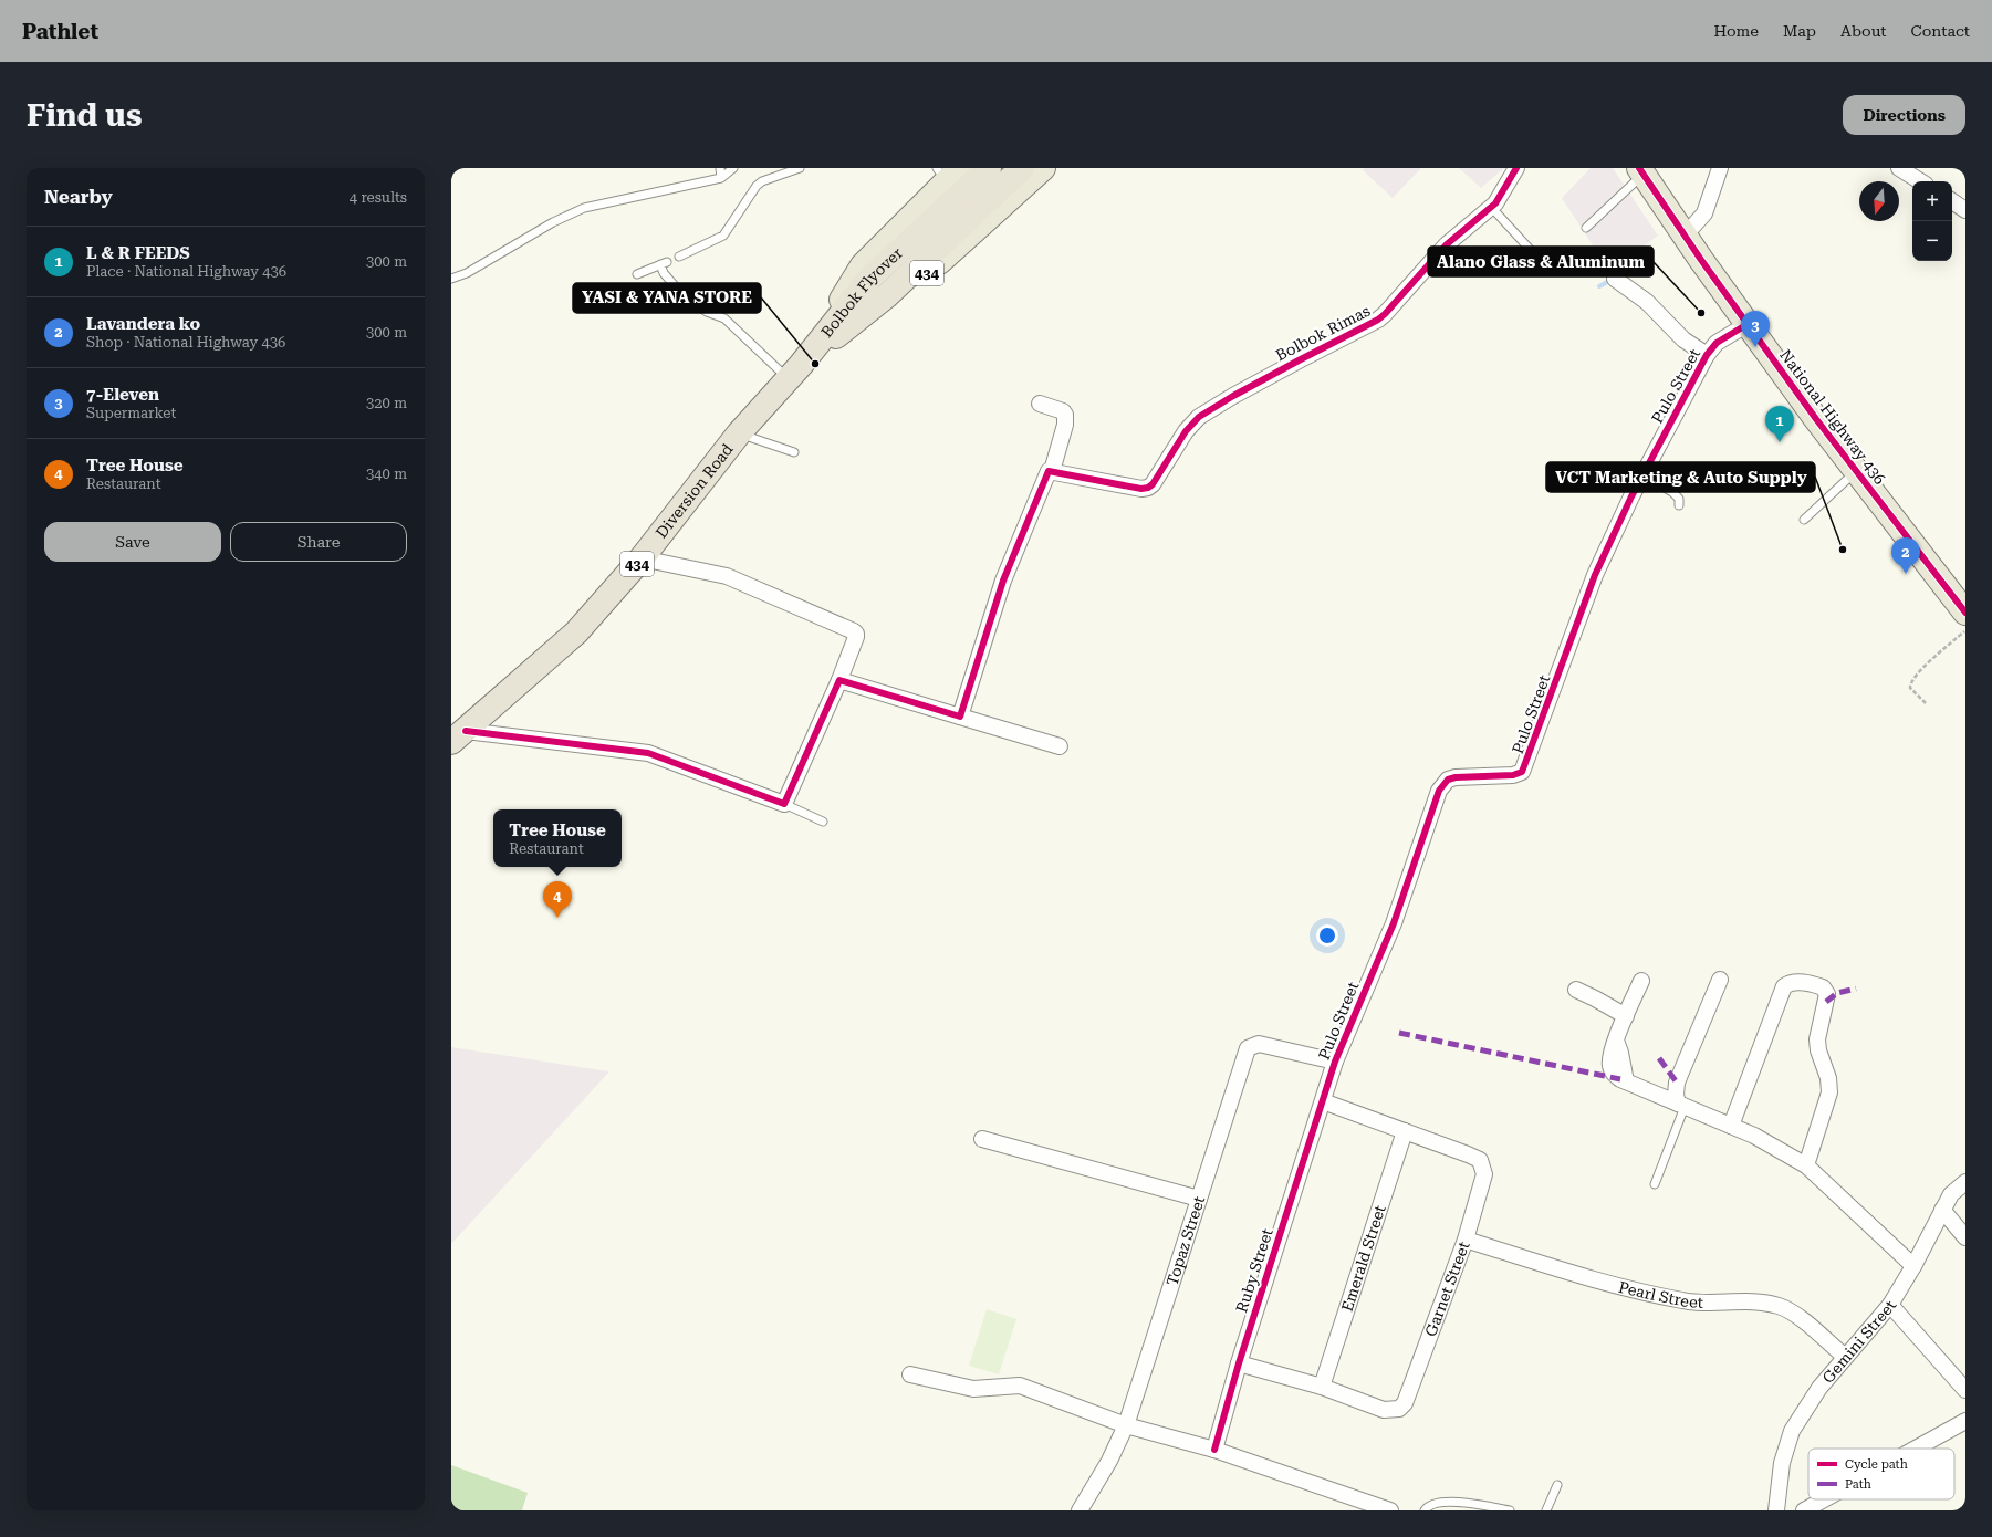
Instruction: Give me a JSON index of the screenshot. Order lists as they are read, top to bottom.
{
  "streets": {
    "highway": ["434", "Bolbok Flyover", "Diversion Road"],
    "main road": ["National Highway 436"],
    "street": [
      "Bolbok Rimas",
      "Pulo Street",
      "Topaz Street",
      "Emerald Street",
      "Ruby Street",
      "Garnet Street",
      "Pearl Street",
      "Gemini Street"
    ]
  },
  "crossings": [
    ["Bolbok Flyover", "Diversion Road"],
    ["Pulo Street", "National Highway 436"],
    ["Pulo Street", "Topaz Street"],
    ["Pulo Street", "Ruby Street"],
    ["Emerald Street", "Garnet Street"],
    ["Garnet Street", "Pearl Street"],
    ["Pearl Street", "Gemini Street"]
  ],
  "places": ["Alano Glass & Aluminum", "YASI & YANA STORE", "VCT Marketing & Auto Supply"],
  "legend": ["Cycle path", "Path"],
  "north": "bottom",
  "page": {
    "header": "Pathlet",
    "nav": [
      "Home",
      "Map",
      "About",
      "Contact"
    ],
    "buttons": [
      "Directions",
      ["Save", "Share"]
    ],
    "title": "Find us",
    "heading": ["Nearby", "4 results"],
    "map_buttons": ["+", "−"],
    "list": [
      {
        "mark": "1",
        "name": "L & R FEEDS",
        "note": "Place · National Highway 436",
        "value": "300 m"
      },
      {
        "mark": "2",
        "name": "Lavandera ko",
        "note": "Shop · National Highway 436",
        "value": "300 m"
      },
      {
        "mark": "3",
        "name": "7-Eleven",
        "note": "Supermarket",
        "value": "320 m"
      },
      {
        "mark": "4",
        "name": "Tree House",
        "note": "Restaurant",
        "value": "340 m"
      }
    ],
    "pins": [
      "3",
      "1",
      "2",
      "4"
    ],
    "popup": ["Tree House", "Restaurant"]
  }
}
